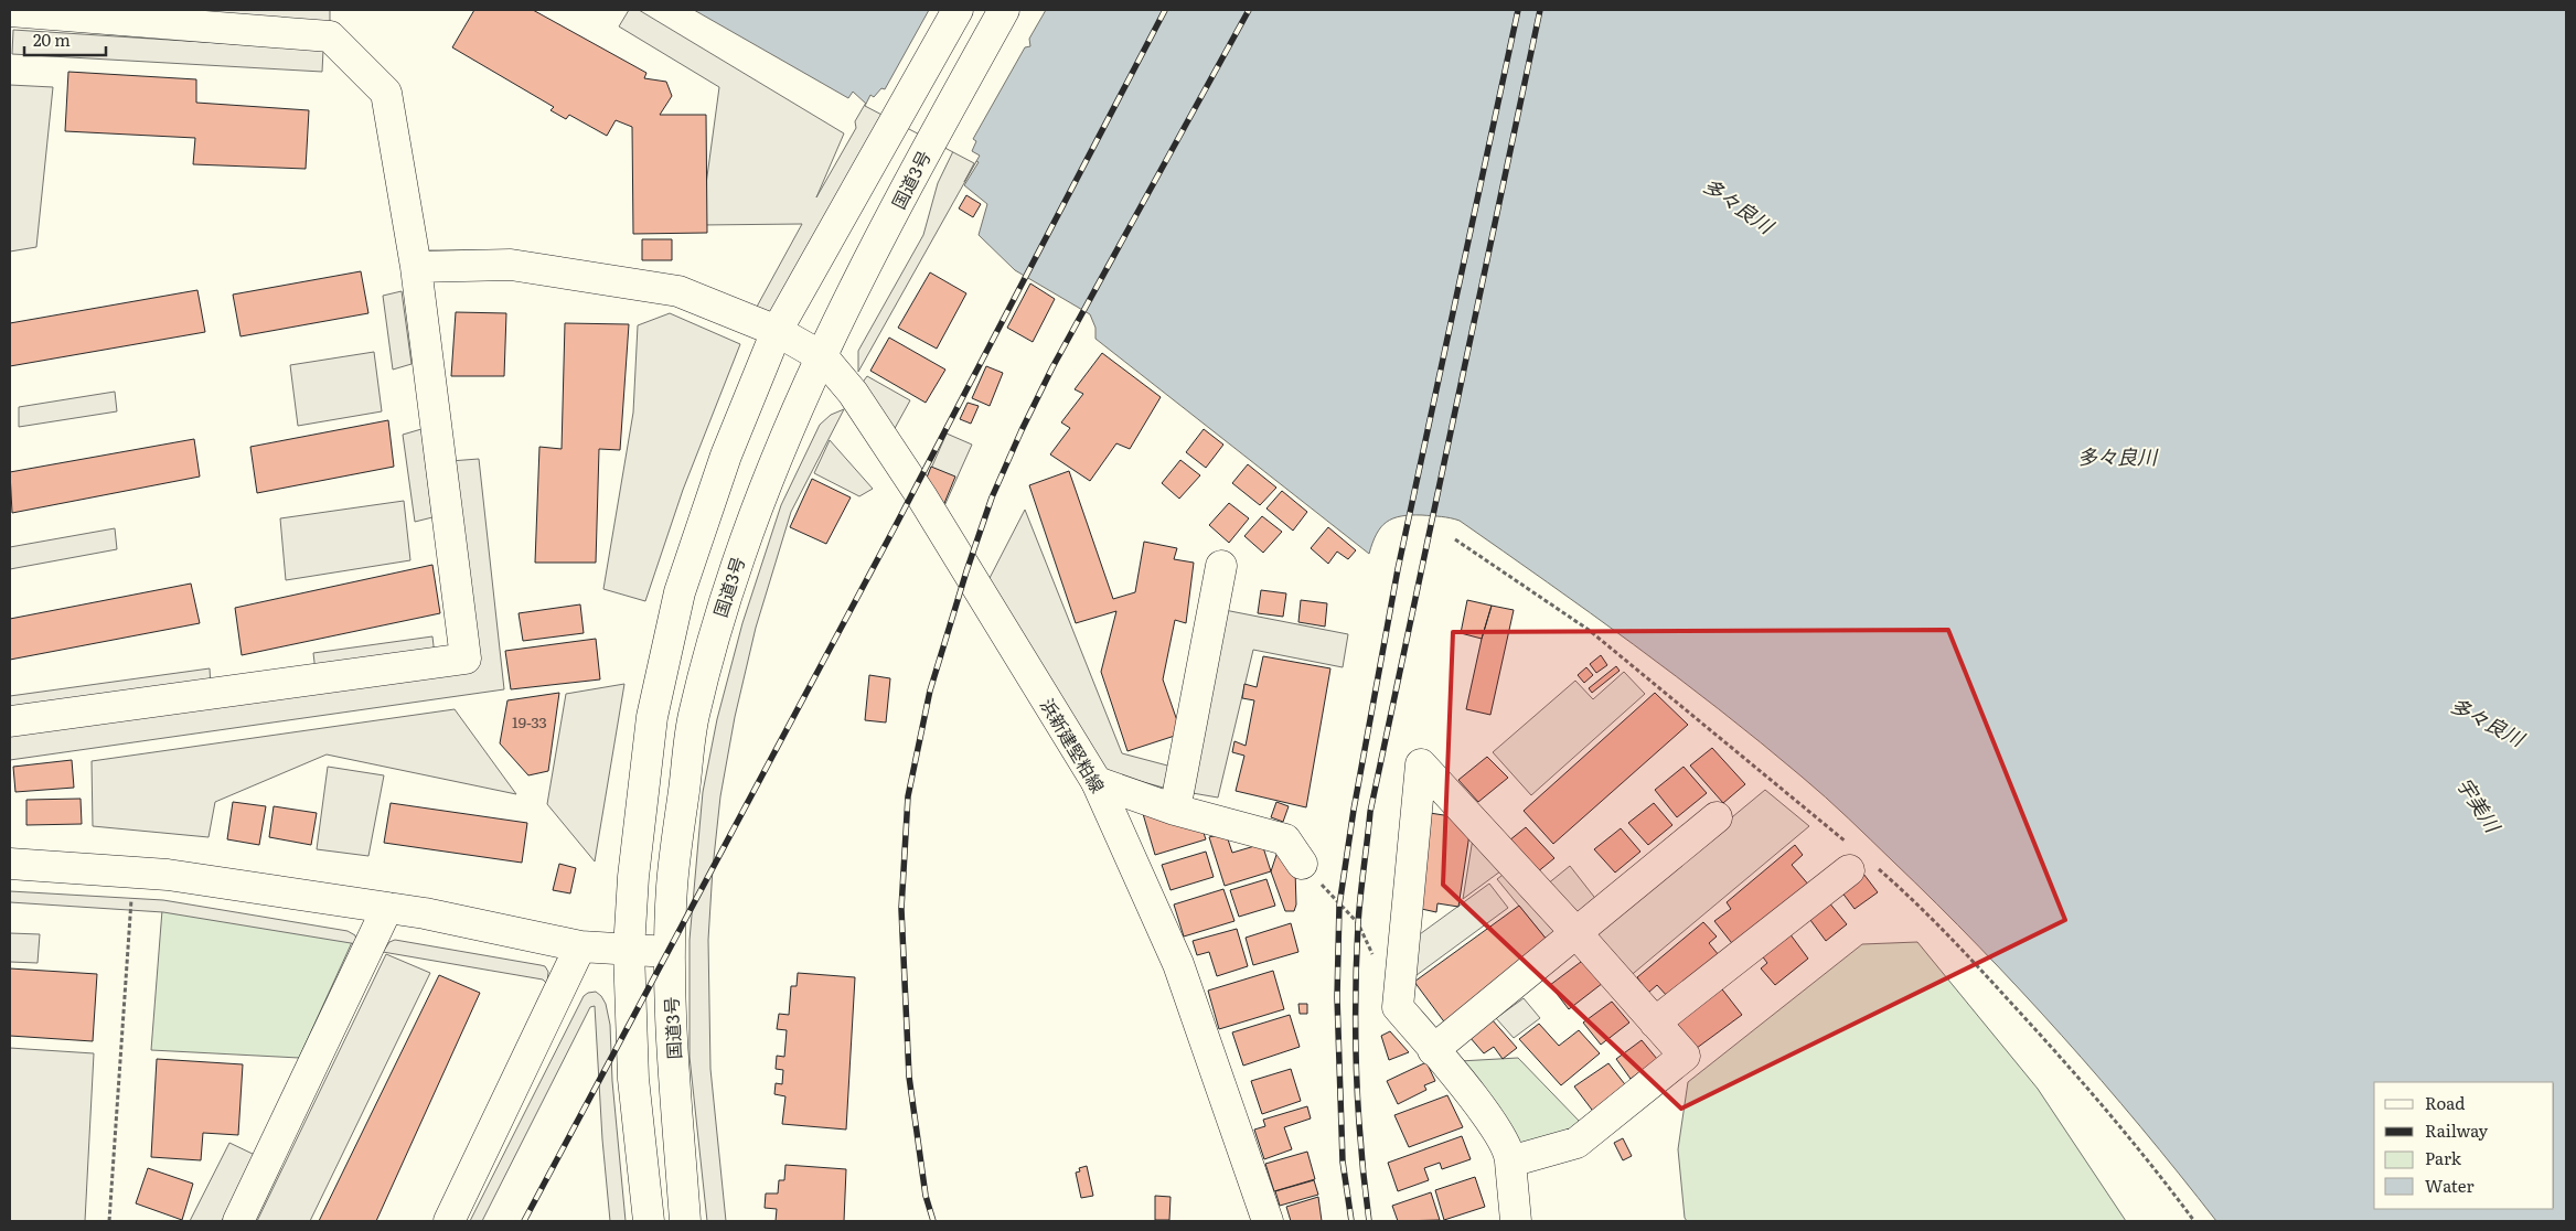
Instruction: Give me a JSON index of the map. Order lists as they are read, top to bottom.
{
  "streets": {
    "main road": ["国道3号", "浜新建堅粕線"]
  },
  "crossings": [
    ["国道3号", "浜新建堅粕線"]
  ],
  "water": ["多々良川", "宇美川"],
  "house_numbers": ["19-33"],
  "legend": [
    "Road",
    "Railway",
    "Park",
    "Water"
  ],
  "scale_bar": "20 m"
}
